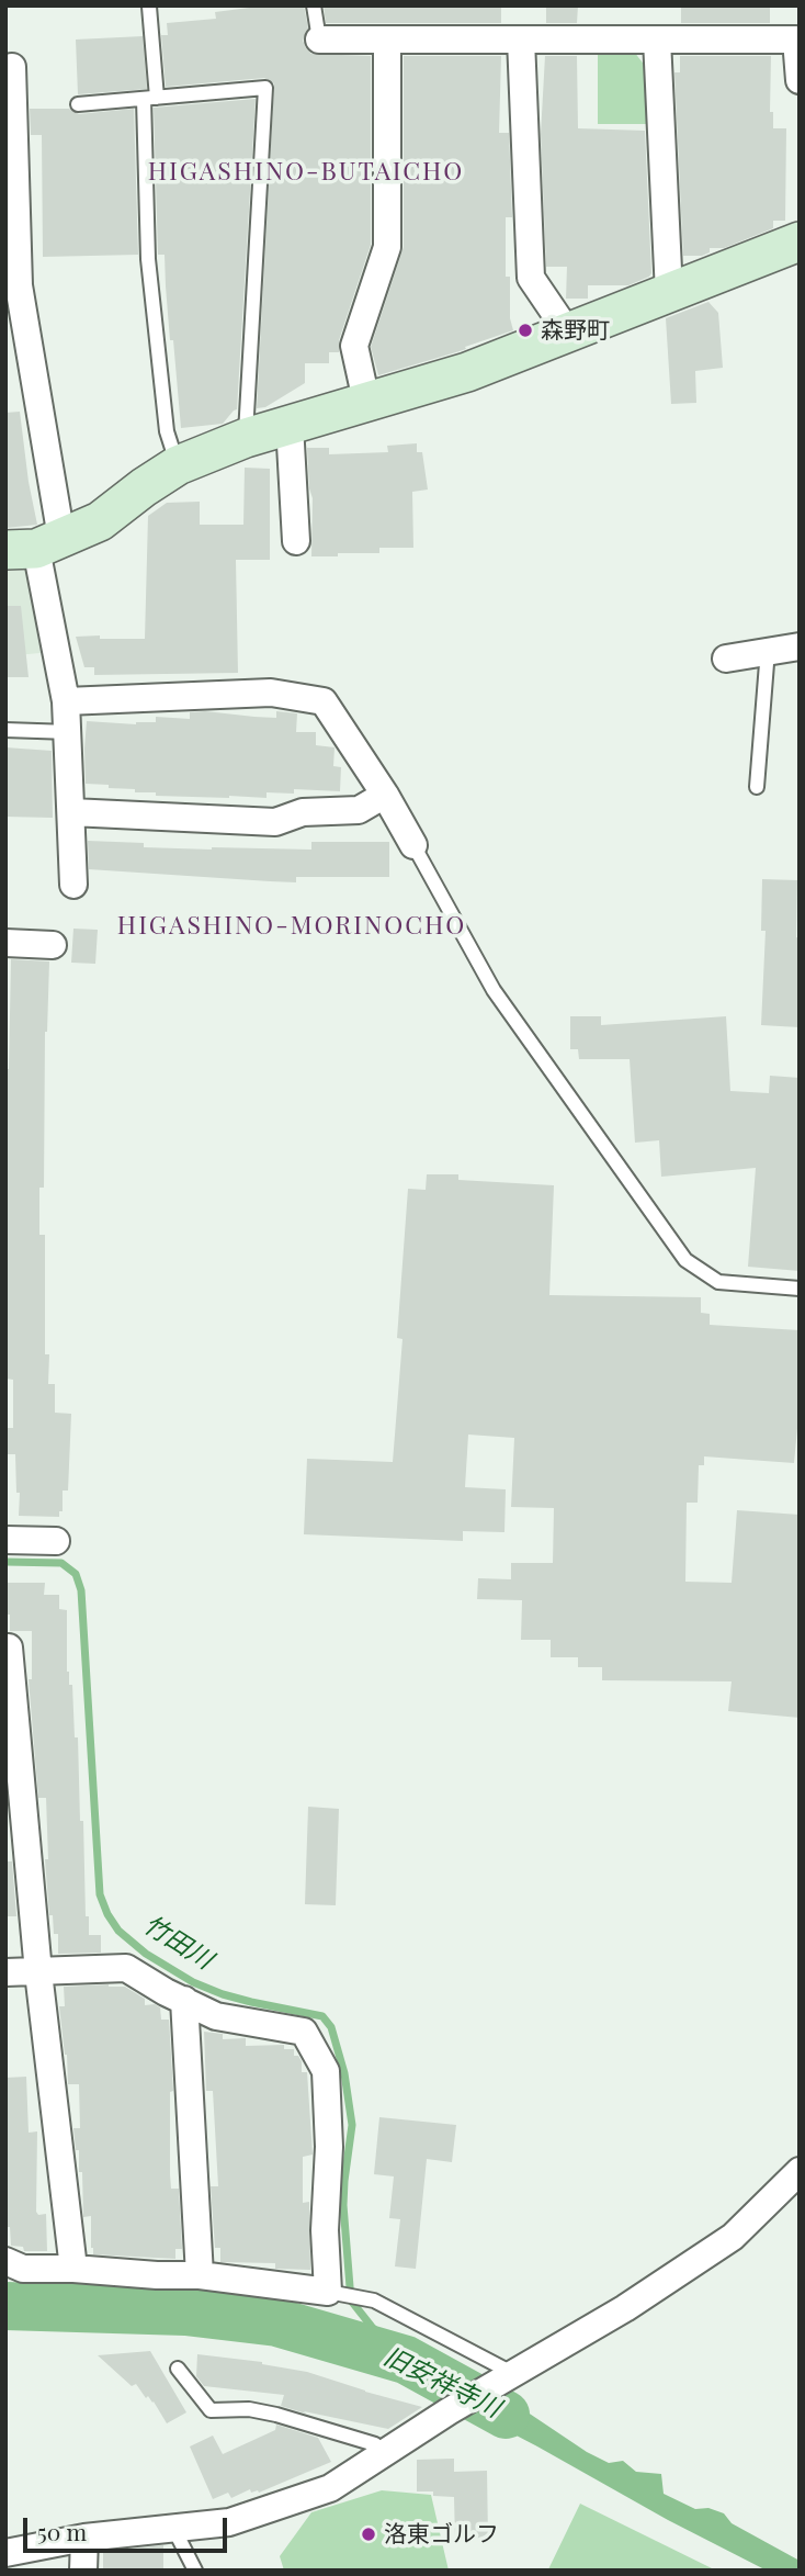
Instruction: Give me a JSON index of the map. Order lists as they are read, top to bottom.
{
  "districts": ["HIGASHINO-BUTAICHO", "HIGASHINO-MORINOCHO"],
  "water": ["竹田川", "旧安祥寺川"],
  "places": ["森野町", "洛東ゴルフ"],
  "scale_bar": "50 m"
}
